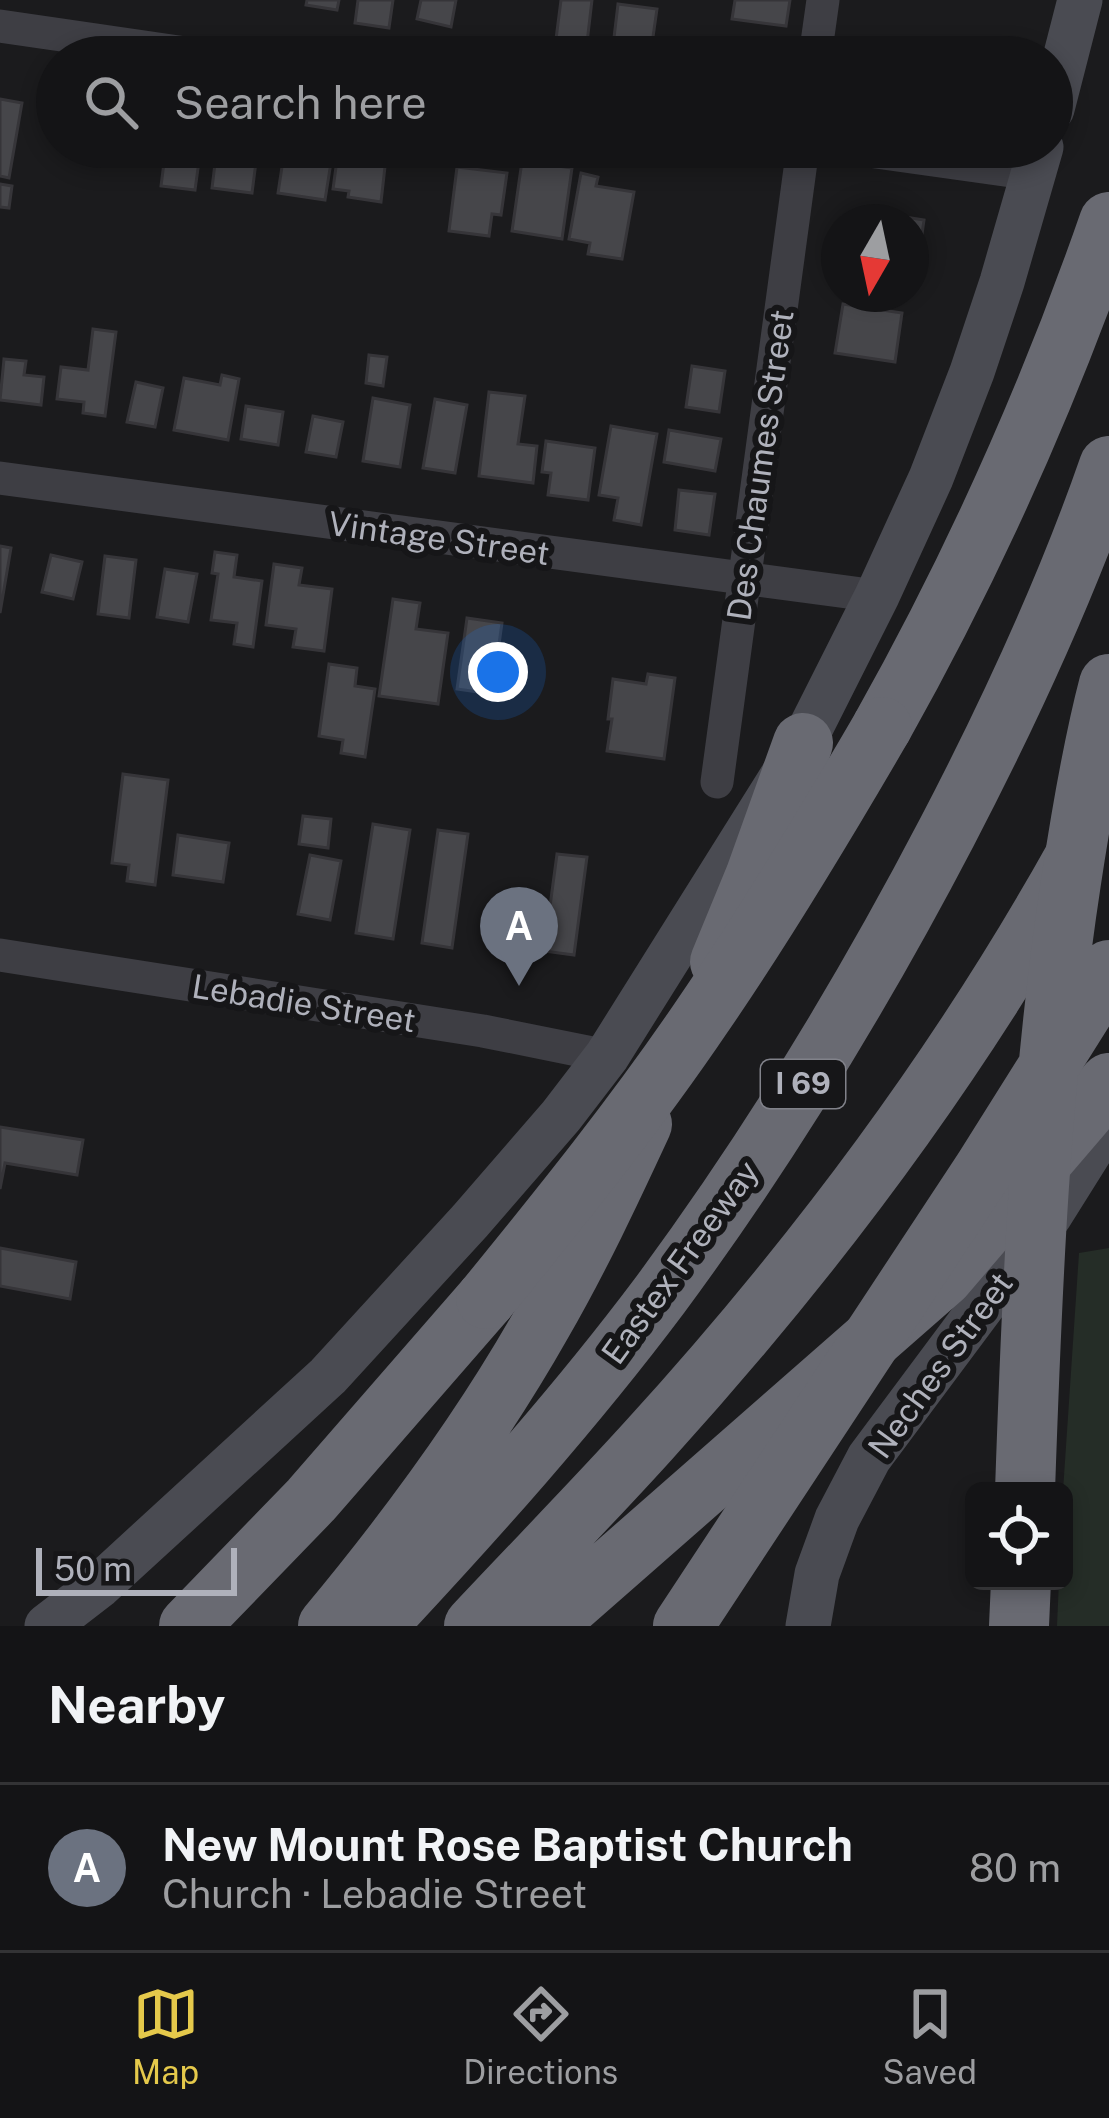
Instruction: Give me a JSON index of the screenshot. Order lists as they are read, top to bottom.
{
  "streets": {
    "highway": ["I 69", "Eastex Freeway"],
    "main road": ["Neches Street"],
    "street": ["Des Chaumes Street", "Vintage Street", "Lebadie Street"]
  },
  "crossings": [
    ["Des Chaumes Street", "Vintage Street"]
  ],
  "scale_bar": "50 m",
  "north": "bottom",
  "page": {
    "search": "Search here",
    "pins": "A",
    "scale": "50 m",
    "heading": "Nearby",
    "list": [
      {
        "mark": "A",
        "name": "New Mount Rose Baptist Church",
        "note": "Church · Lebadie Street",
        "value": "80 m"
      }
    ],
    "nav": ["Map", "Directions", "Saved"]
  }
}
